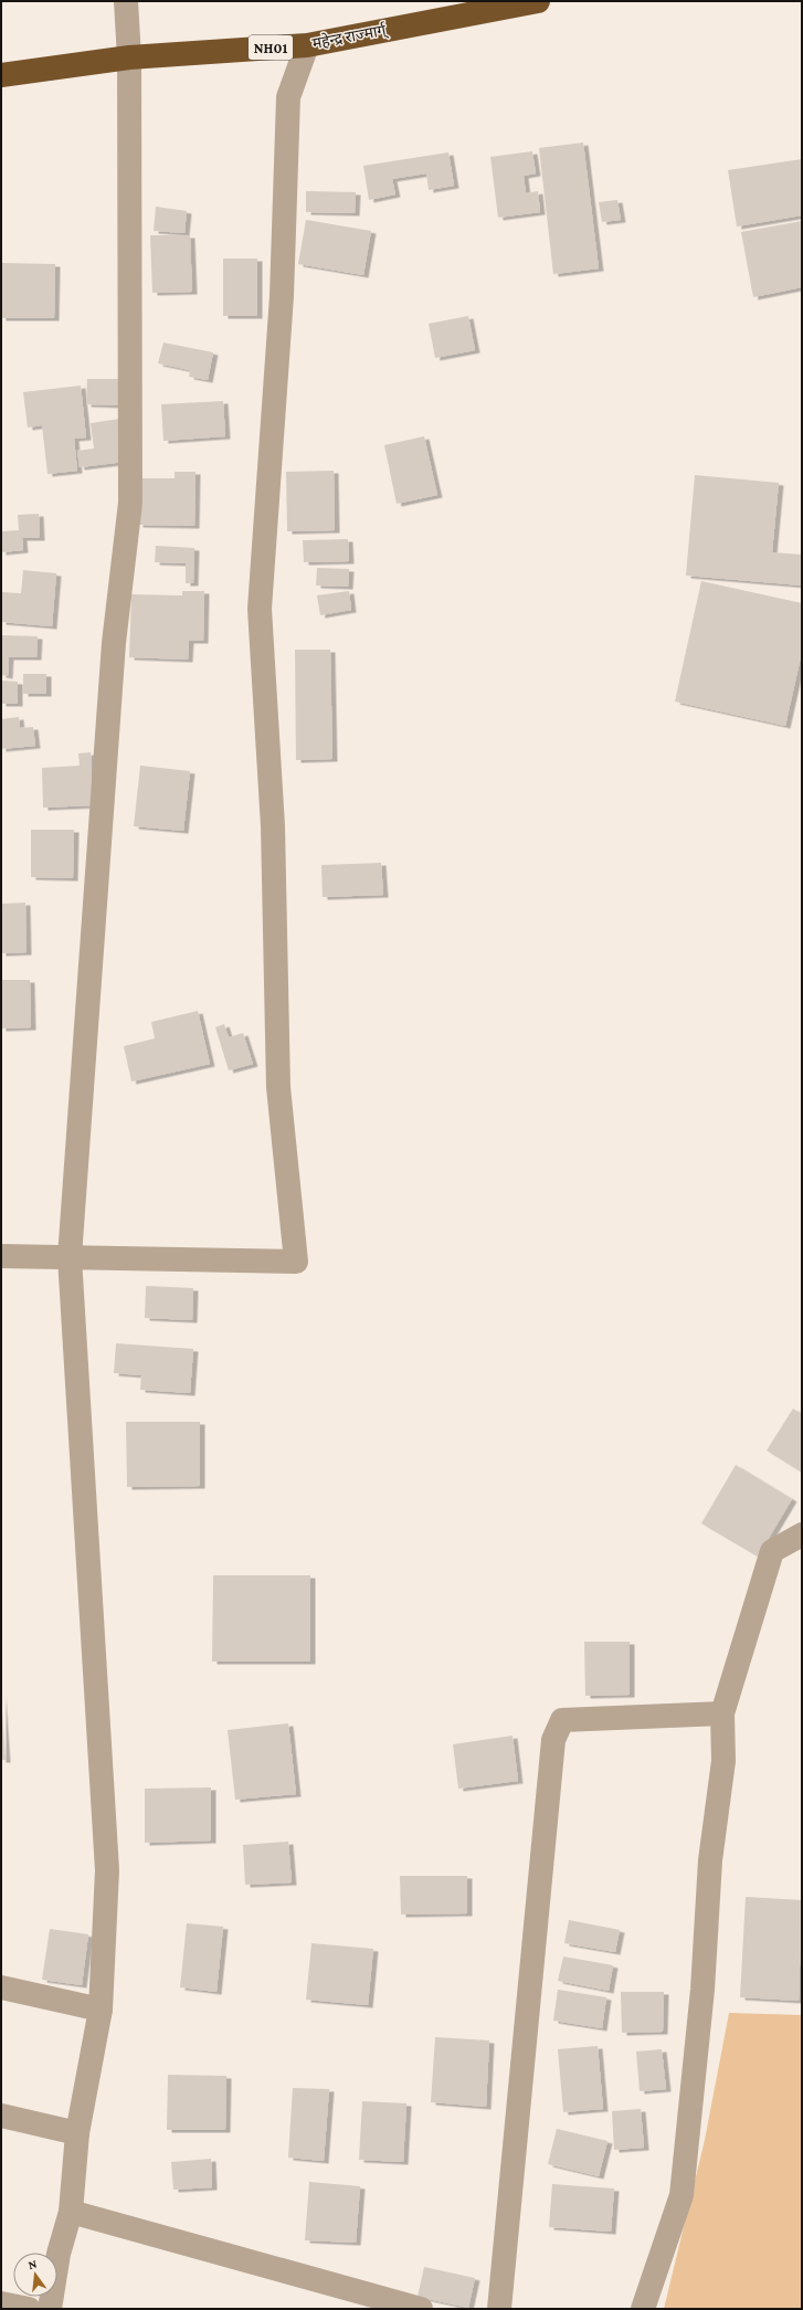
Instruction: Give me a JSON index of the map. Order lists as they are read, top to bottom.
{
  "streets": {
    "highway": ["महेन्द्र राज्मार्ग्", "NH01"]
  },
  "north": "top"
}
